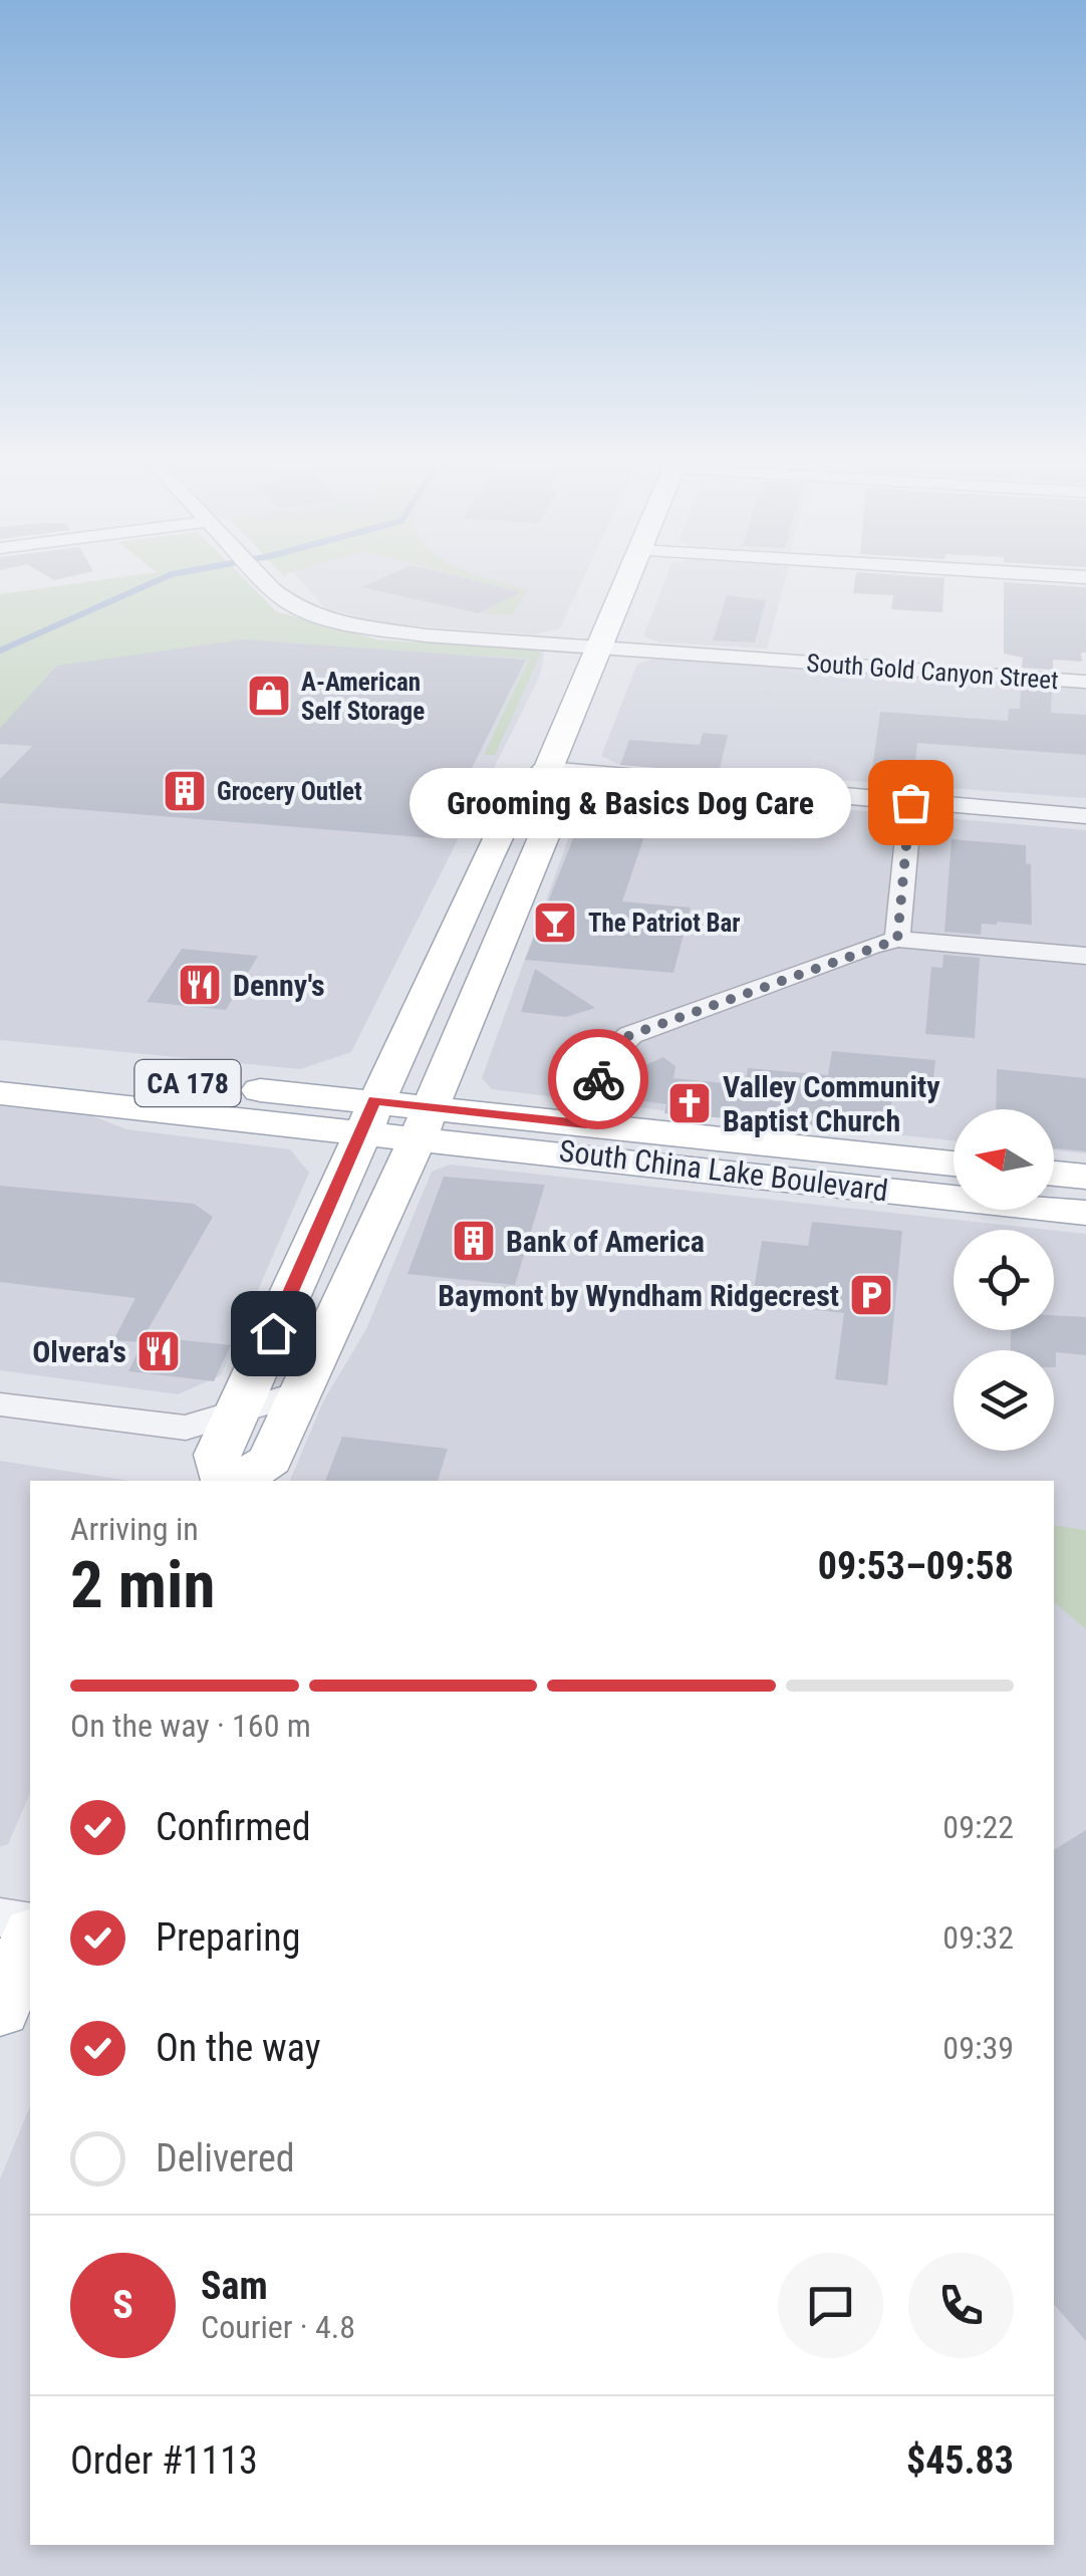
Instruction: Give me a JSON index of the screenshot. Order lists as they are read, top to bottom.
{
  "streets": {
    "main road": ["CA 178", "South China Lake Boulevard"],
    "street": ["South Gold Canyon Street"]
  },
  "crossings": [
    ["CA 178", "South China Lake Boulevard"]
  ],
  "places": {
    "shop": ["A-American Self Storage"],
    "building": ["Grocery Outlet", "Bank of America"],
    "other": ["Grooming & Basics Dog Care"],
    "bar": ["The Patriot Bar"],
    "restaurant": ["Denny's", "Olvera's"],
    "church": ["Valley Community Baptist Church"],
    "parking": ["Baymont by Wyndham Ridgecrest"]
  },
  "north": "left",
  "page": {
    "bubble": "Grooming & Basics Dog Care",
    "heading": ["2 min", "Arriving in", "09:53–09:58"],
    "panel": [
      "Sam",
      "Courier · 4.8",
      "Order #1113",
      "$45.83"
    ],
    "bar": "On the way · 160 m",
    "list": [
      ["Confirmed", "09:22"],
      ["Preparing", "09:32"],
      ["On the way", "09:39"],
      "Delivered"
    ],
    "round": "S"
  }
}
